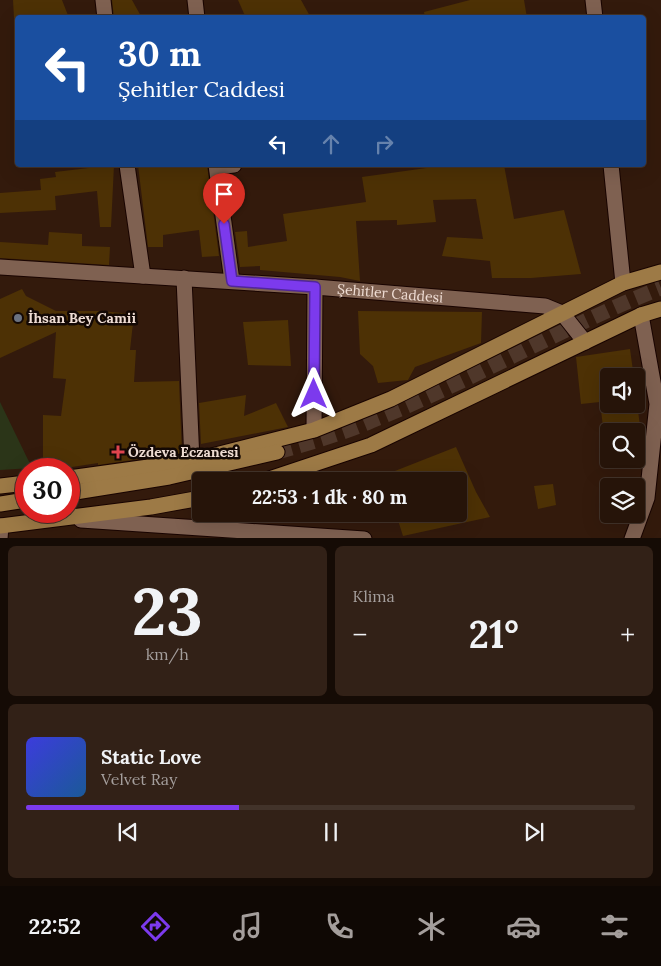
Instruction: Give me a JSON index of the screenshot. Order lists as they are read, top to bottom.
{
  "streets": {
    "street": ["Şehitler Caddesi"]
  },
  "places": {
    "other": ["İhsan Bey Camii"],
    "health": ["Özdeva Eczanesi"]
  },
  "page": {
    "turn": ["30 m", "Şehitler Caddesi"],
    "limit": "30",
    "trip": "22:53 · 1 dk · 80 m",
    "tile": [
      ["23", "km/h"],
      "Klima"
    ],
    "heat": ["−", "21°", "+"],
    "song": ["Static Love", "Velvet Ray"],
    "tabs": "22:52"
  }
}
